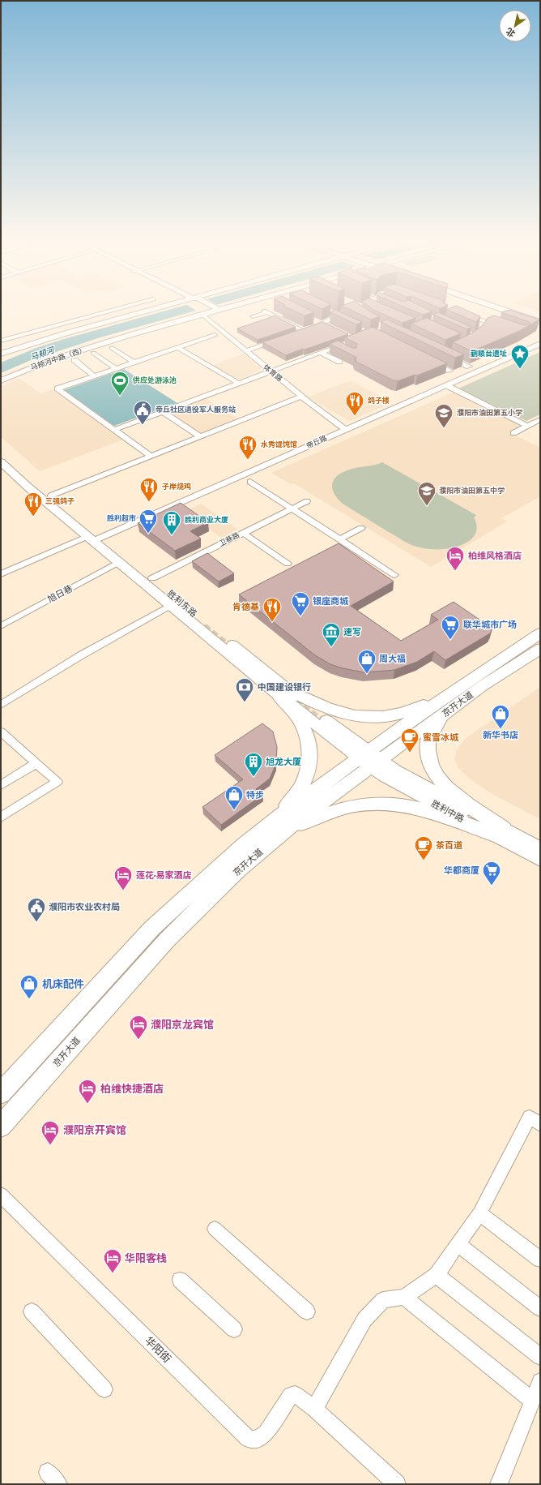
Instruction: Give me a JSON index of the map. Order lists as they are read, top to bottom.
{
  "streets": {
    "main road": ["胜利东路", "京开大道", "胜利中路"],
    "street": [
      "马颊河中路（西）",
      "体育路",
      "帝丘路",
      "卫巷路",
      "旭日巷",
      "华阳街"
    ]
  },
  "crossings": [
    ["马颊河中路（西）", "体育路"],
    ["体育路", "帝丘路"],
    ["帝丘路", "胜利东路"],
    ["卫巷路", "胜利东路"],
    ["旭日巷", "胜利东路"],
    ["胜利东路", "京开大道"],
    ["胜利东路", "胜利中路"],
    ["京开大道", "胜利中路"]
  ],
  "water": ["马颊河"],
  "places": {
    "place": ["蒯聩台遗址"],
    "sports": ["供应处游泳池"],
    "restaurant": [
      "鸽子楼",
      "水秀馄饨馆",
      "子岸烧鸡",
      "三强鸽子",
      "肯德基"
    ],
    "public building": ["帝丘社区退役军人服务站", "濮阳市农业农村局"],
    "school or university": ["濮阳市油田第五小学", "濮阳市油田第五中学"],
    "supermarket": [
      "胜利超市",
      "银座商城",
      "联华城市广场",
      "华都商厦"
    ],
    "building": ["胜利商业大厦", "旭龙大厦"],
    "hotel": [
      "柏维风格酒店",
      "莲花·易家酒店",
      "濮阳京龙宾馆",
      "柏维快捷酒店",
      "濮阳京开宾馆",
      "华阳客栈"
    ],
    "museum": ["速写"],
    "shop": [
      "周大福",
      "新华书店",
      "特步",
      "机床配件"
    ],
    "bank": ["中国建设银行"],
    "cafe": ["蜜雪冰城", "茶百道"]
  },
  "north": "bottom left"
}
